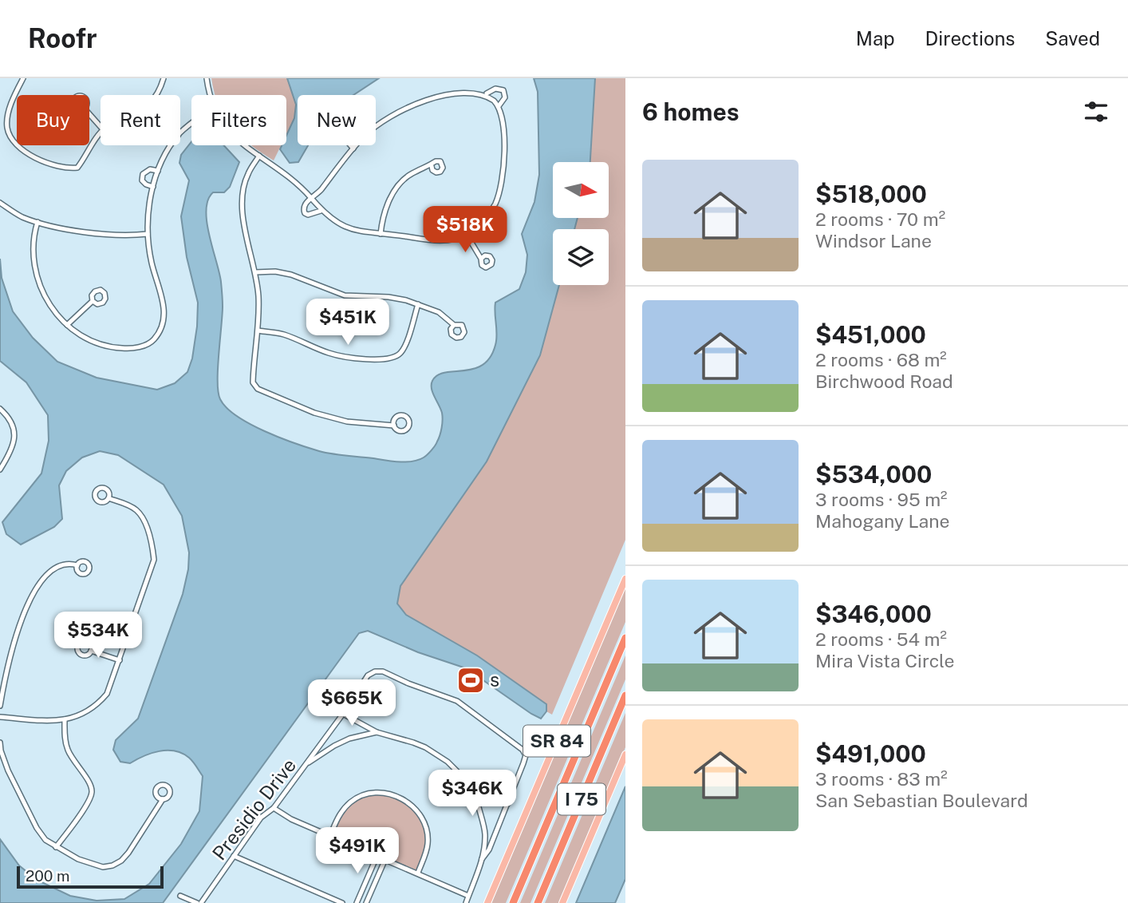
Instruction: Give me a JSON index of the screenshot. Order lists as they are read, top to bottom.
{
  "streets": {
    "highway": ["I 75"],
    "main road": ["SR 84"],
    "street": ["Presidio Drive"]
  },
  "places": {
    "sports": ["s"]
  },
  "scale_bar": "200 m",
  "north": "right",
  "page": {
    "header": "Roofr",
    "nav": ["Map", "Directions", "Saved"],
    "heading": "6 homes",
    "chip": [
      "Buy",
      "Rent",
      "Filters",
      "New"
    ],
    "list": [
      {
        "name": "$518,000",
        "note": "2 rooms · 70 m² · Windsor Lane"
      },
      {
        "name": "$451,000",
        "note": "2 rooms · 68 m² · Birchwood Road"
      },
      {
        "name": "$534,000",
        "note": "3 rooms · 95 m² · Mahogany Lane"
      },
      {
        "name": "$346,000",
        "note": "2 rooms · 54 m² · Mira Vista Circle"
      },
      {
        "name": "$491,000",
        "note": "3 rooms · 83 m² · San Sebastian Boulevard"
      }
    ],
    "price": [
      "$518K",
      "$451K",
      "$534K",
      "$665K",
      "$346K",
      "$491K"
    ],
    "scale": "200 m"
  }
}
